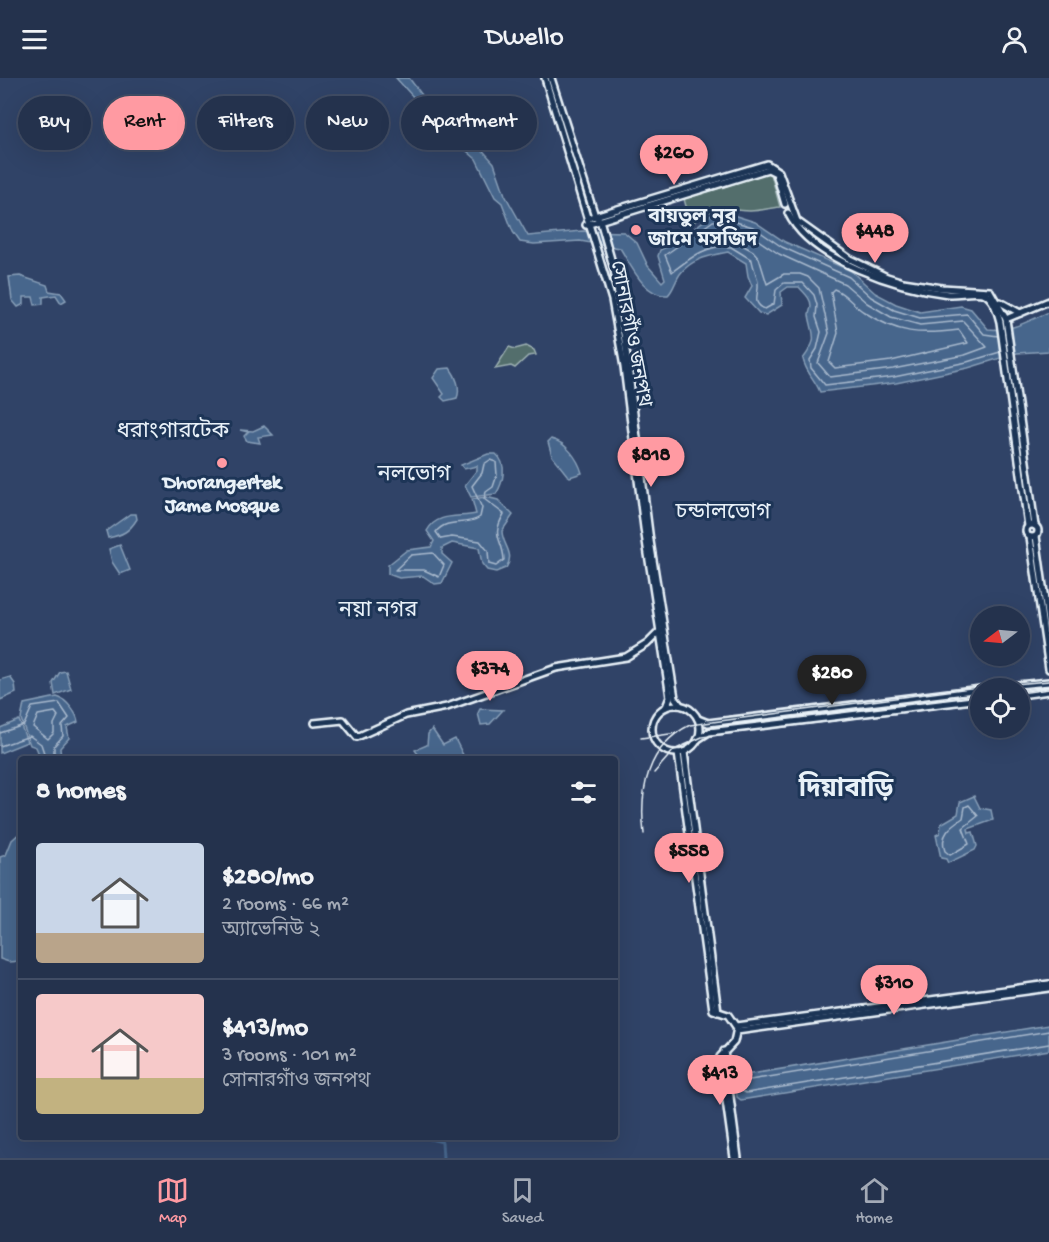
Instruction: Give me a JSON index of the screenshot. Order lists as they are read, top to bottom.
{
  "streets": {
    "main road": ["সোনারগাঁও জনপথ"]
  },
  "districts": [
    "ধরাংগারটেক",
    "নলভোগ",
    "চন্ডালভোগ",
    "নয়া নগর",
    "দিয়াবাড়ি"
  ],
  "places": ["বায়তুল নূর জামে মসজিদ", "Dhorangertek Jame Mosque"],
  "north": "left",
  "page": {
    "header": "Dwello",
    "chip": [
      "Buy",
      "Rent",
      "Filters",
      "New",
      "Apartment"
    ],
    "price": [
      "$260",
      "$448",
      "$818",
      "$374",
      "$280",
      "$558",
      "$310",
      "$413"
    ],
    "heading": "8 homes",
    "list": [
      {
        "name": "$280/mo",
        "note": "2 rooms · 66 m² · অ্যাভেনিউ ২"
      },
      {
        "name": "$413/mo",
        "note": "3 rooms · 101 m² · সোনারগাঁও জনপথ"
      }
    ],
    "tabs": ["Map", "Saved", "Home"]
  }
}
